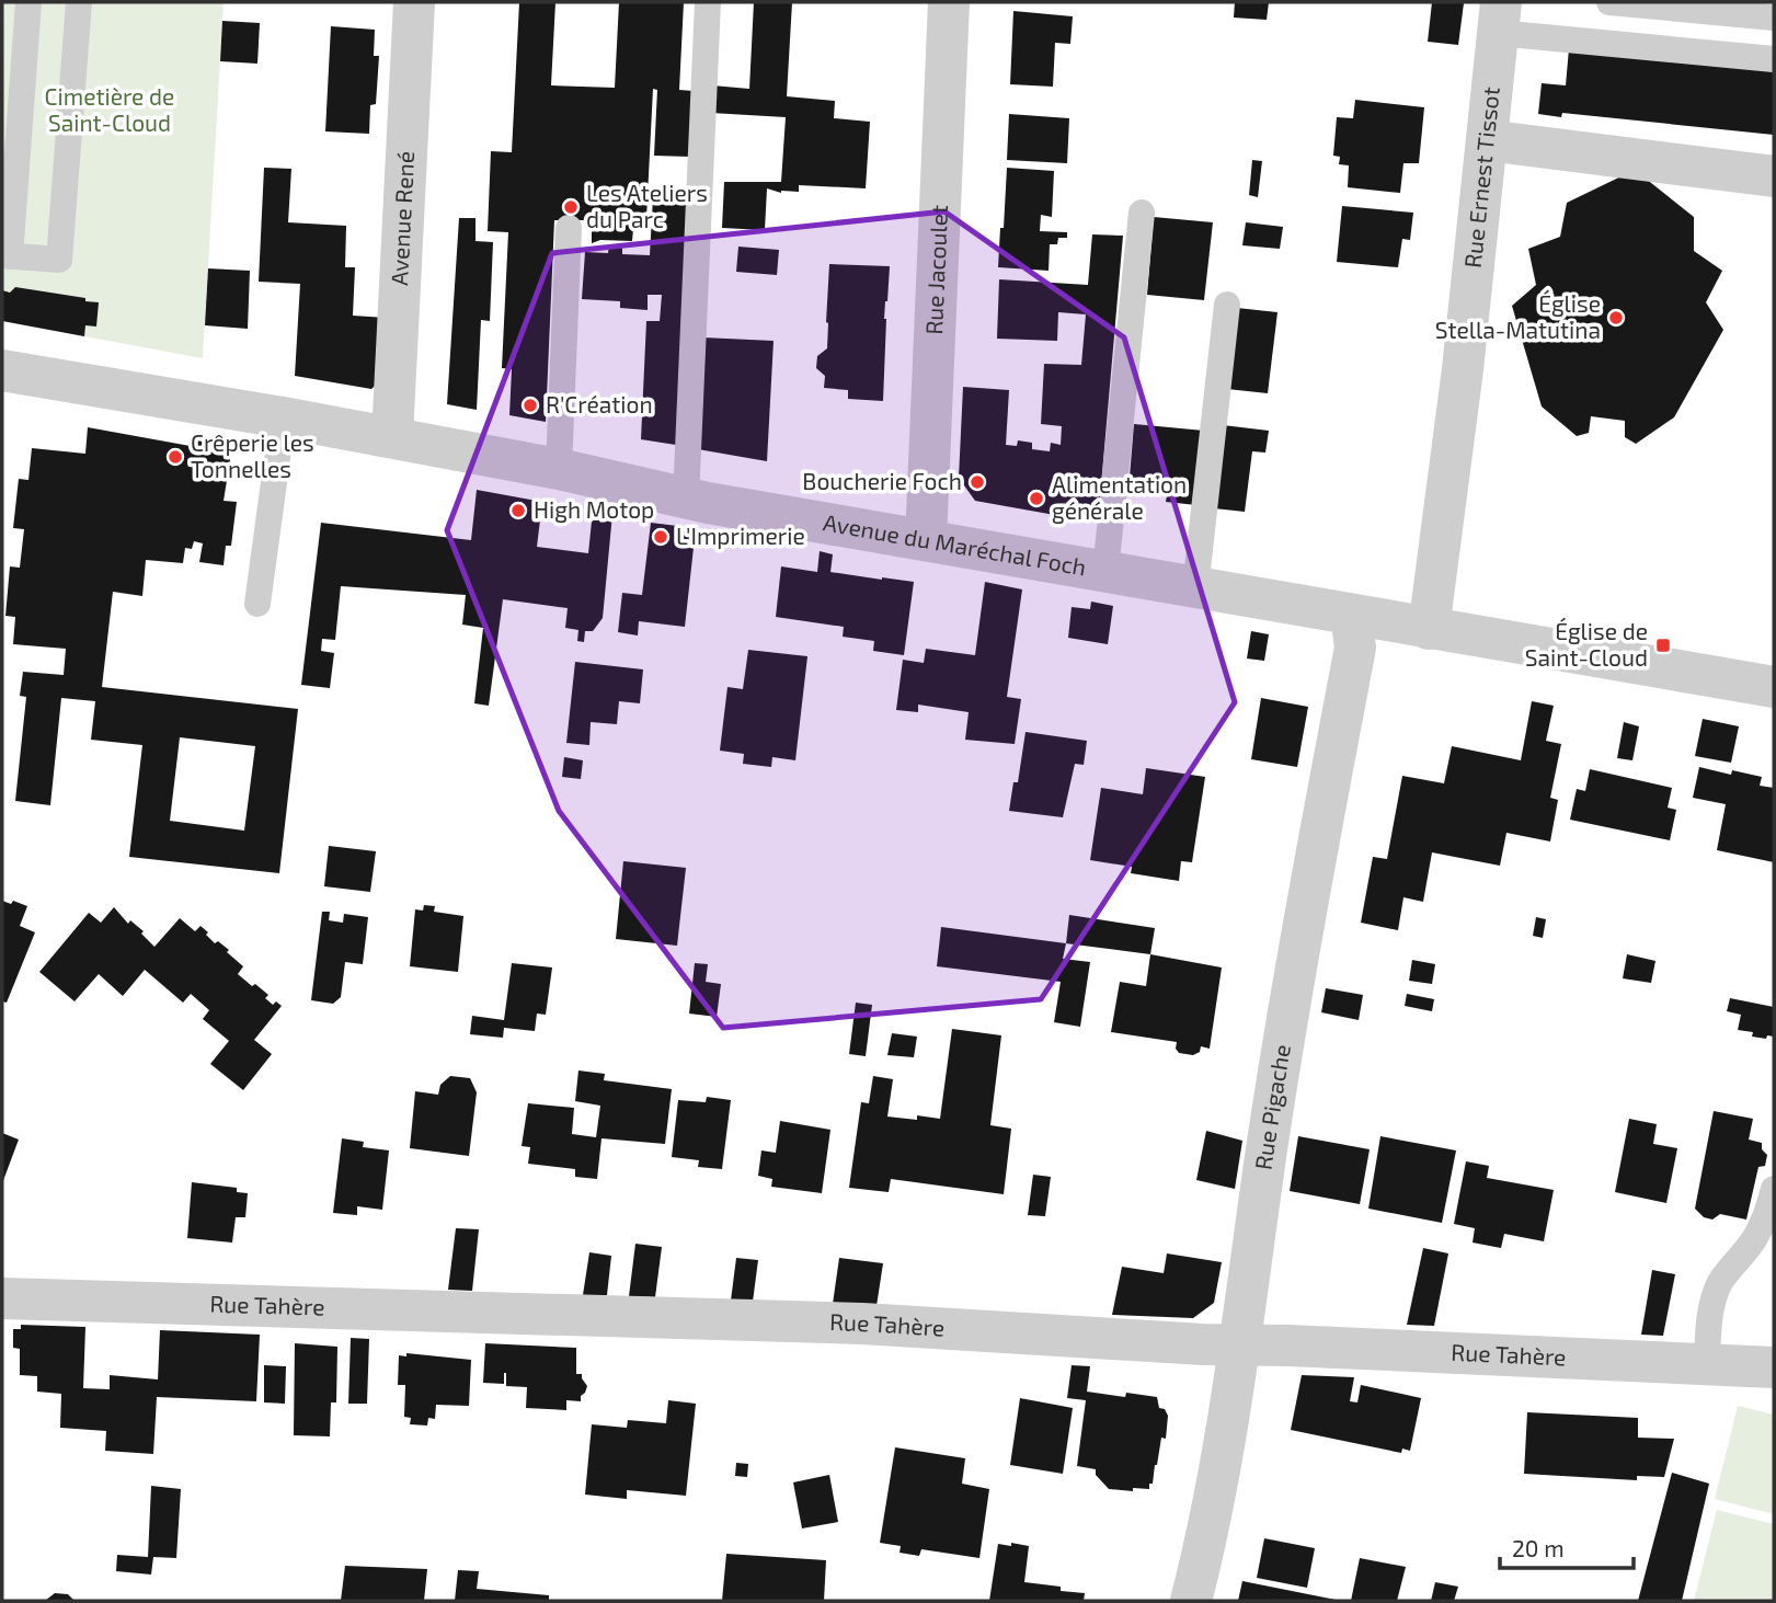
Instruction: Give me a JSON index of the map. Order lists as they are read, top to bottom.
{
  "streets": {
    "street": [
      "Rue Ernest Tissot",
      "Avenue René",
      "Rue Jacoulet",
      "Avenue du Maréchal Foch",
      "Rue Pigache",
      "Rue Tahère"
    ]
  },
  "crossings": [
    ["Rue Ernest Tissot", "Avenue du Maréchal Foch"],
    ["Avenue René", "Avenue du Maréchal Foch"],
    ["Rue Jacoulet", "Avenue du Maréchal Foch"],
    ["Avenue du Maréchal Foch", "Rue Pigache"],
    ["Rue Pigache", "Rue Tahère"]
  ],
  "parks": ["Cimetière de Saint-Cloud"],
  "places": {
    "other": [
      "Les Ateliers du Parc",
      "Église Stella-Matutina",
      "R'Création",
      "Crêperie les Tonnelles",
      "Boucherie Foch",
      "Alimentation générale",
      "High Motop",
      "L'Imprimerie"
    ],
    "transit": ["Église de Saint-Cloud"]
  },
  "scale_bar": "20 m"
}
